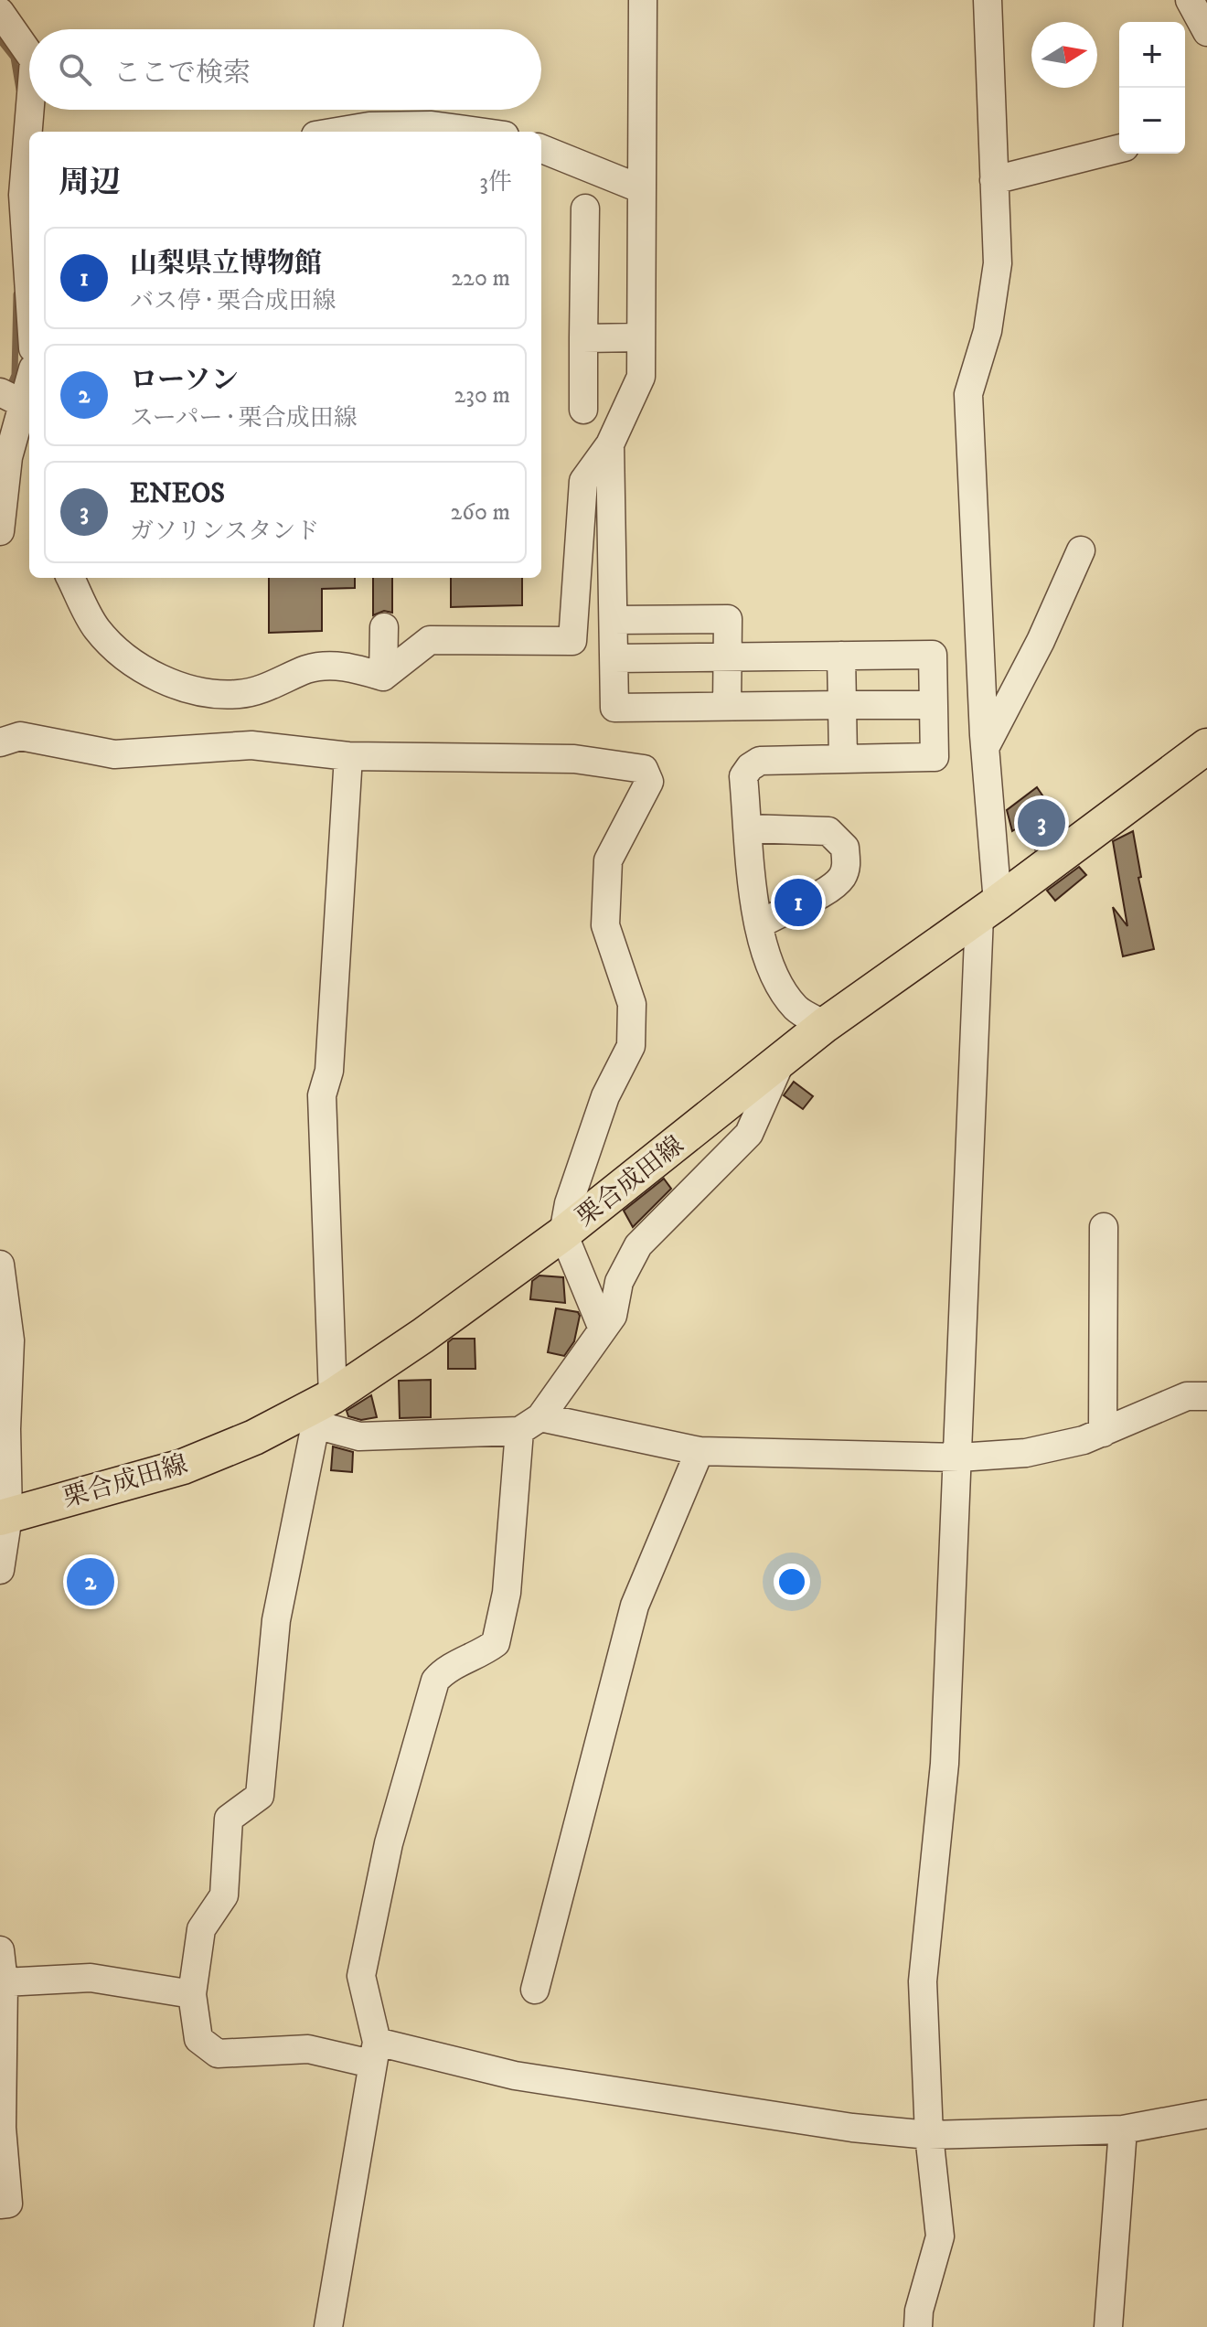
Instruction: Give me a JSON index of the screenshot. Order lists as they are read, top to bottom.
{
  "streets": {
    "main road": ["栗合成田線"]
  },
  "north": "right",
  "page": {
    "map_buttons": ["+", "−"],
    "search": "ここで検索",
    "heading": ["周辺", "3件"],
    "list": [
      {
        "mark": "1",
        "name": "山梨県立博物館",
        "note": "バス停 · 栗合成田線",
        "value": "220 m"
      },
      {
        "mark": "2",
        "name": "ローソン",
        "note": "スーパー · 栗合成田線",
        "value": "230 m"
      },
      {
        "mark": "3",
        "name": "ENEOS",
        "note": "ガソリンスタンド",
        "value": "260 m"
      }
    ],
    "pins": ["3", "1", "2"]
  }
}
